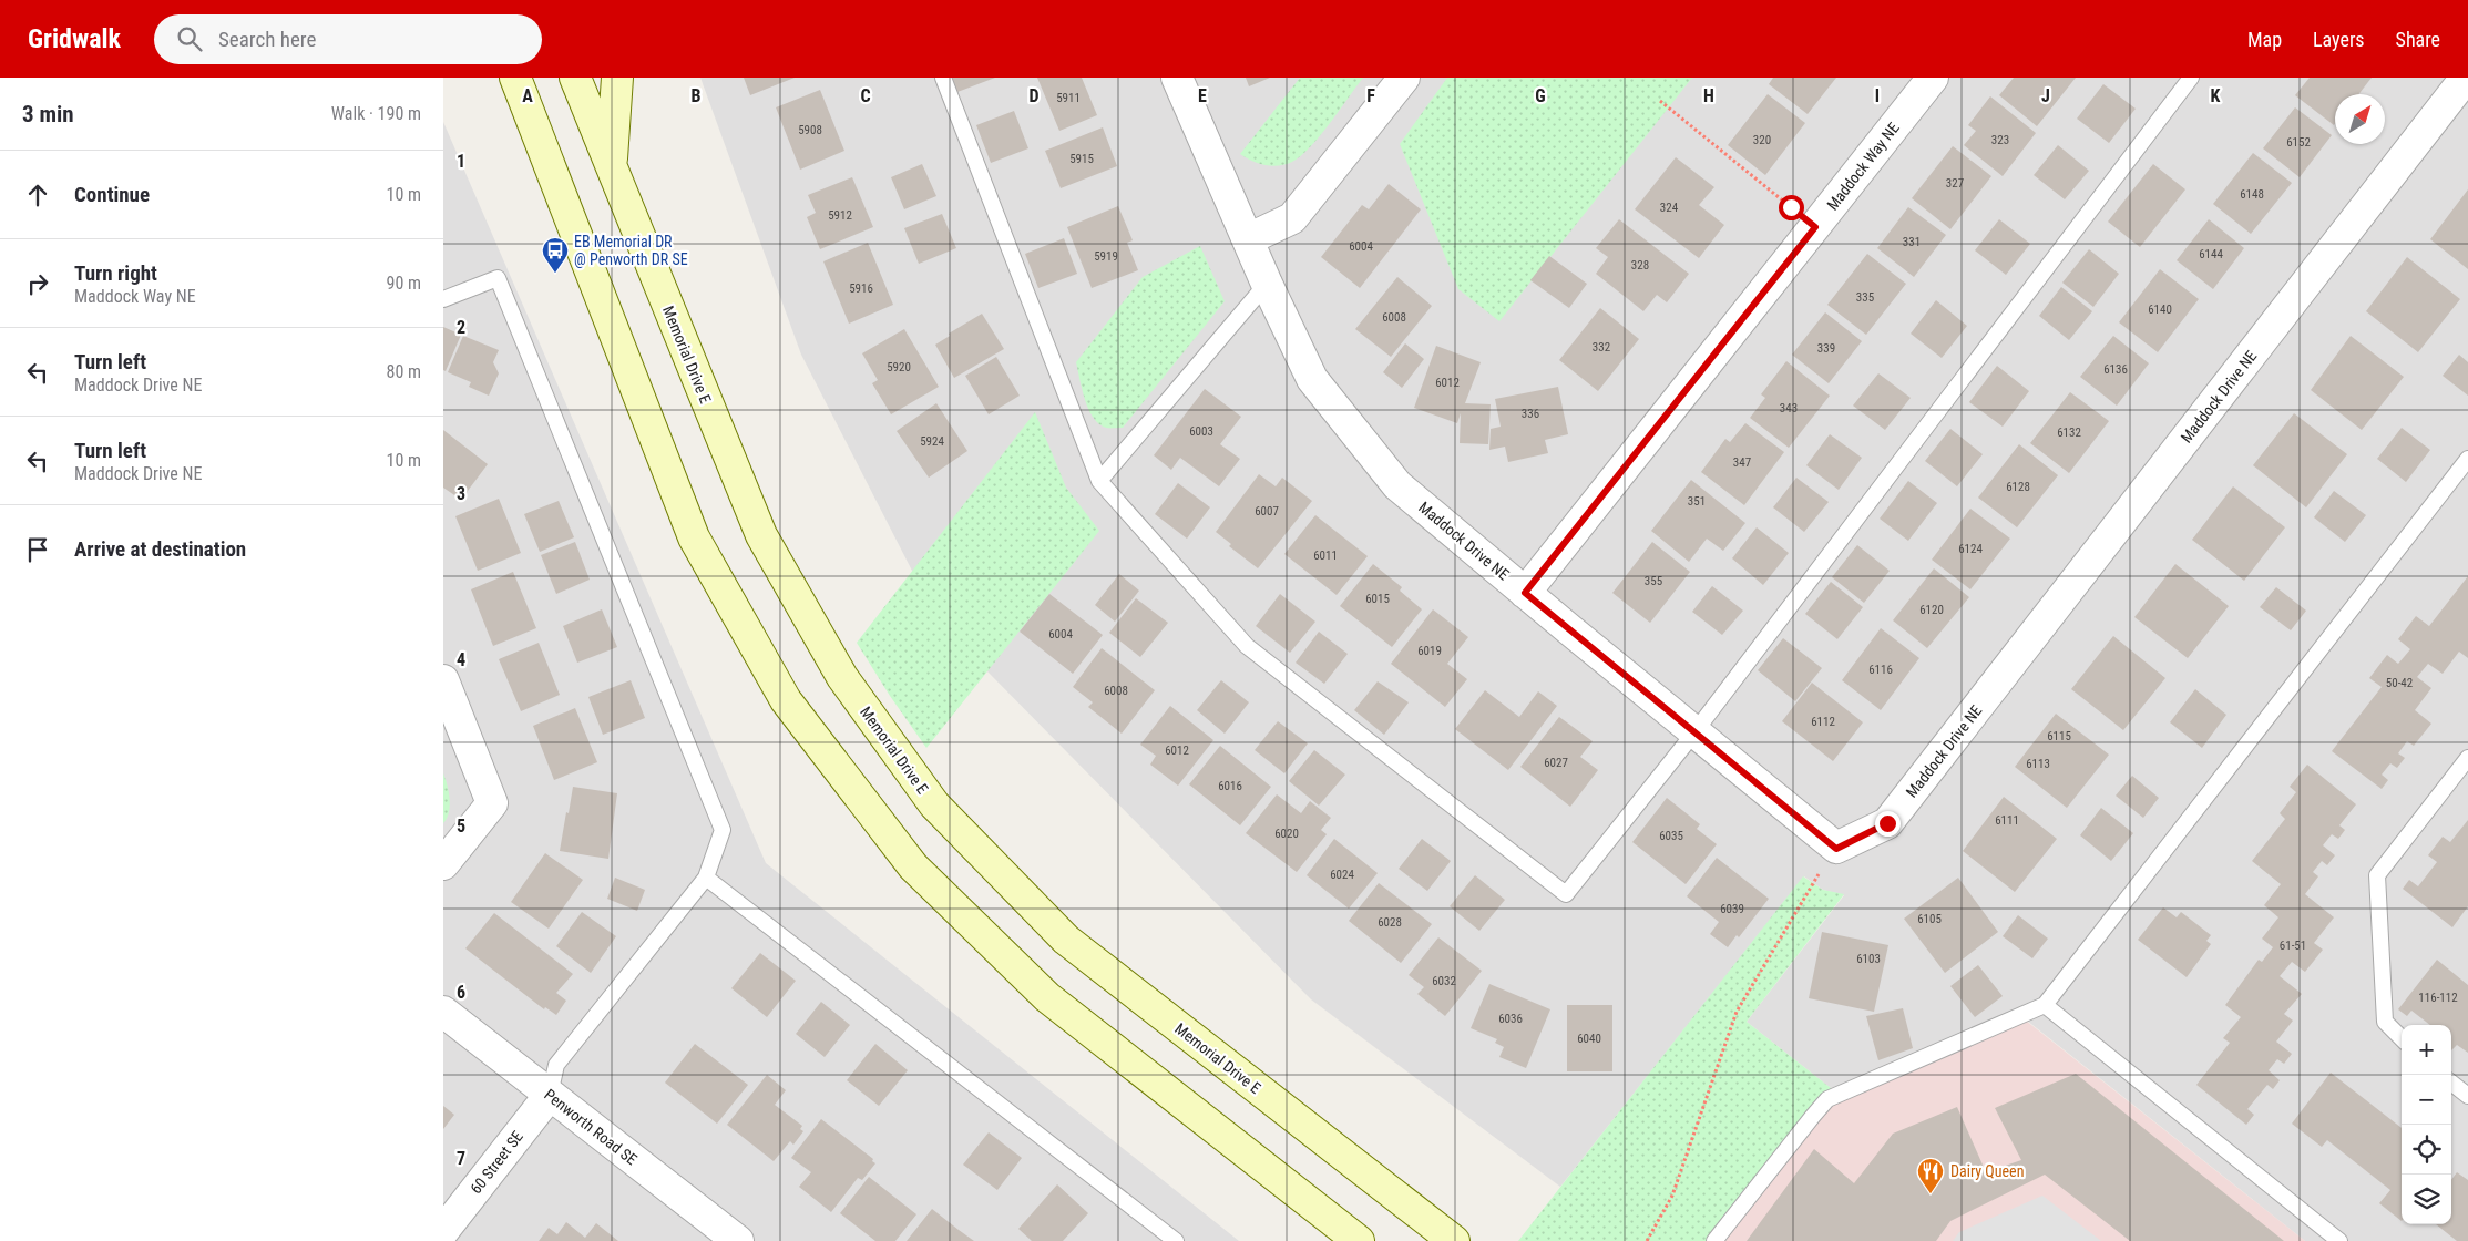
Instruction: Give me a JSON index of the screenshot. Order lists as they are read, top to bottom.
{
  "streets": {
    "main road": ["Memorial Drive E"],
    "street": [
      "Maddock Way NE",
      "Maddock Drive NE",
      "Penworth Road SE",
      "60 Street SE"
    ]
  },
  "crossings": [
    ["Maddock Way NE", "Maddock Drive NE"],
    ["Penworth Road SE", "60 Street SE"]
  ],
  "places": {
    "bus stop": ["EB Memorial DR @ Penworth DR SE"],
    "restaurant": ["Dairy Queen"]
  },
  "house_numbers": [
    "5911",
    "5908",
    "320",
    "323",
    "6152",
    "5915",
    "327",
    "6148",
    "324",
    "5912",
    "331",
    "6004",
    "6144",
    "5919",
    "328",
    "5916",
    "335",
    "6140",
    "6008",
    "332",
    "339",
    "5920",
    "6136",
    "6012",
    "343",
    "336",
    "6003",
    "6132",
    "5924",
    "347",
    "6128",
    "351",
    "6007",
    "6124",
    "6011",
    "355",
    "6015",
    "6120",
    "6004",
    "6019",
    "6116",
    "50-42",
    "6008",
    "6112",
    "6115",
    "6012",
    "6027",
    "6113",
    "6016",
    "6111",
    "6020",
    "6035",
    "6024",
    "6039",
    "6105",
    "6028",
    "61-51",
    "6103",
    "6032",
    "116-112",
    "6036",
    "6040"
  ],
  "north": "top right",
  "page": {
    "header": "Gridwalk",
    "search": "Search here",
    "nav": ["Map", "Layers", "Share"],
    "heading": ["3 min", "Walk · 190 m"],
    "list": [
      ["Continue", "10 m"],
      ["Turn right", "Maddock Way NE", "90 m"],
      ["Turn left", "Maddock Drive NE", "80 m"],
      ["Turn left", "Maddock Drive NE", "10 m"],
      "Arrive at destination"
    ],
    "map_buttons": ["+", "−"]
  },
  "grid": {
    "columns": [
      "A",
      "B",
      "C",
      "D",
      "E",
      "F",
      "G",
      "H",
      "I",
      "J",
      "K"
    ],
    "rows": [
      "1",
      "2",
      "3",
      "4",
      "5",
      "6",
      "7"
    ]
  }
}
